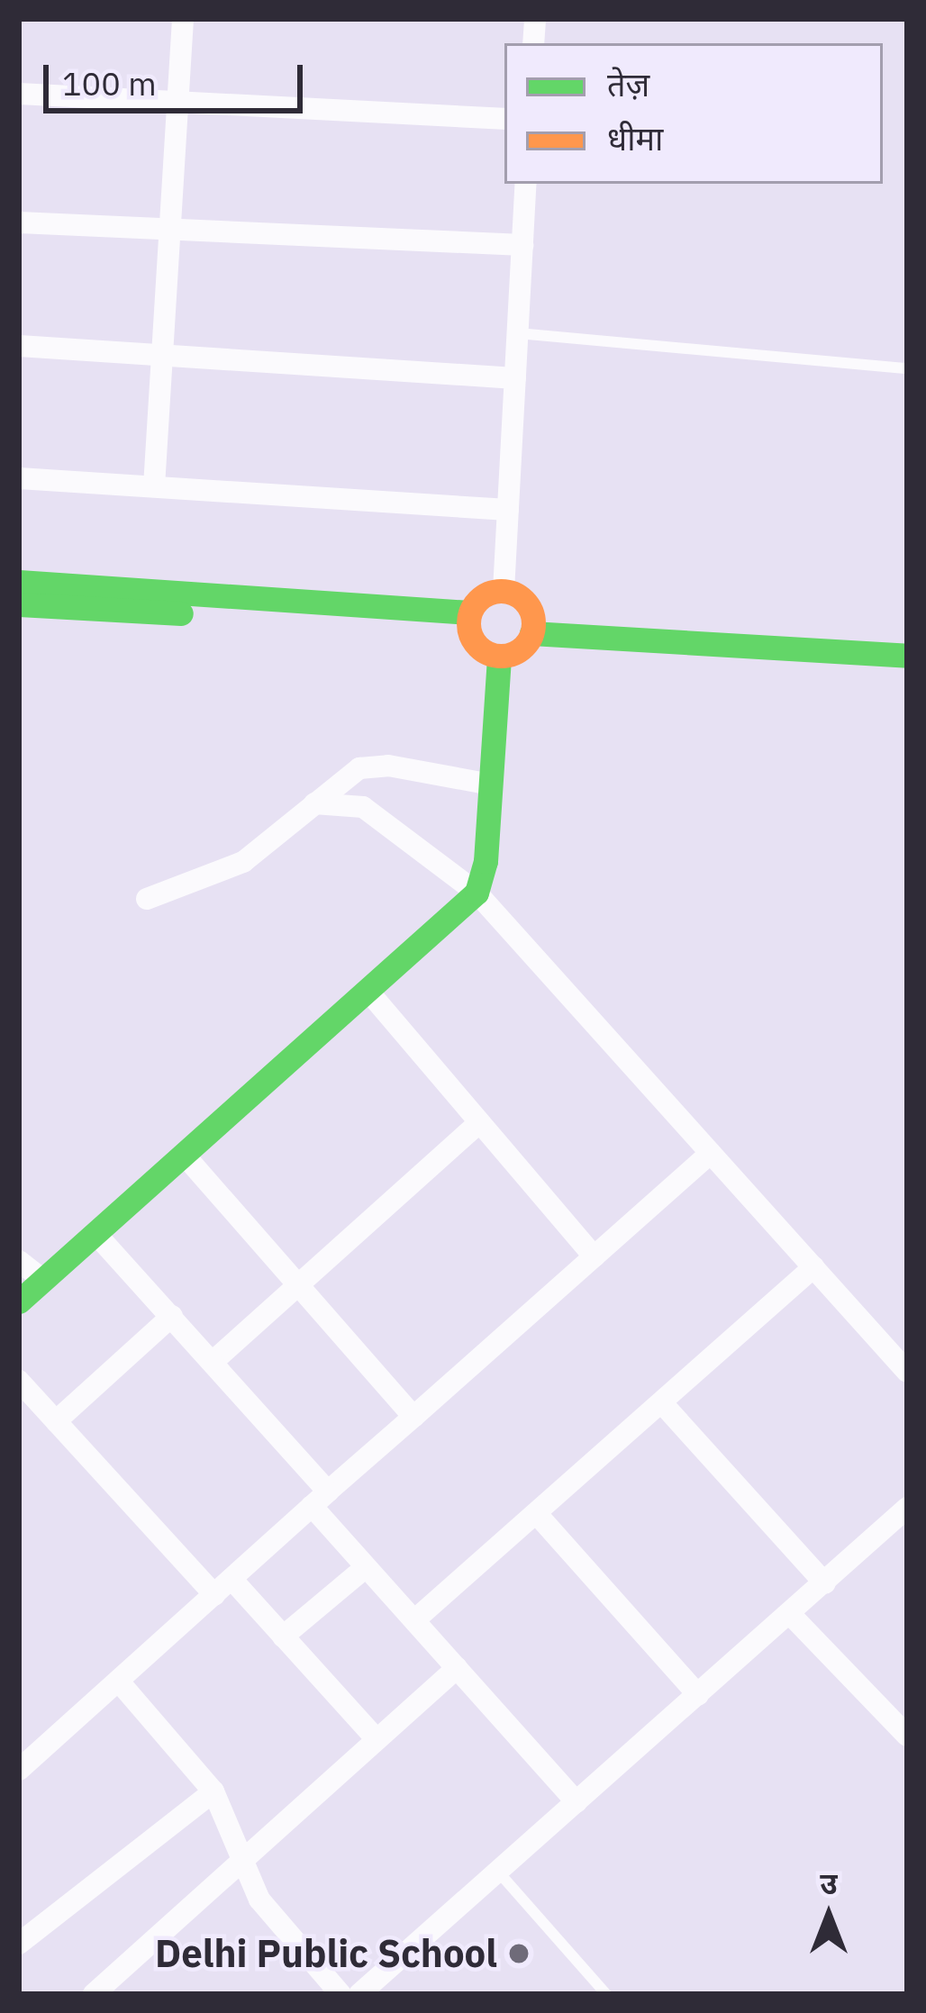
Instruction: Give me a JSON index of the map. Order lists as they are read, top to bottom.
{
  "places": ["Delhi Public School"],
  "legend": ["तेज़", "धीमा"],
  "scale_bar": "100 m",
  "north": "top"
}
